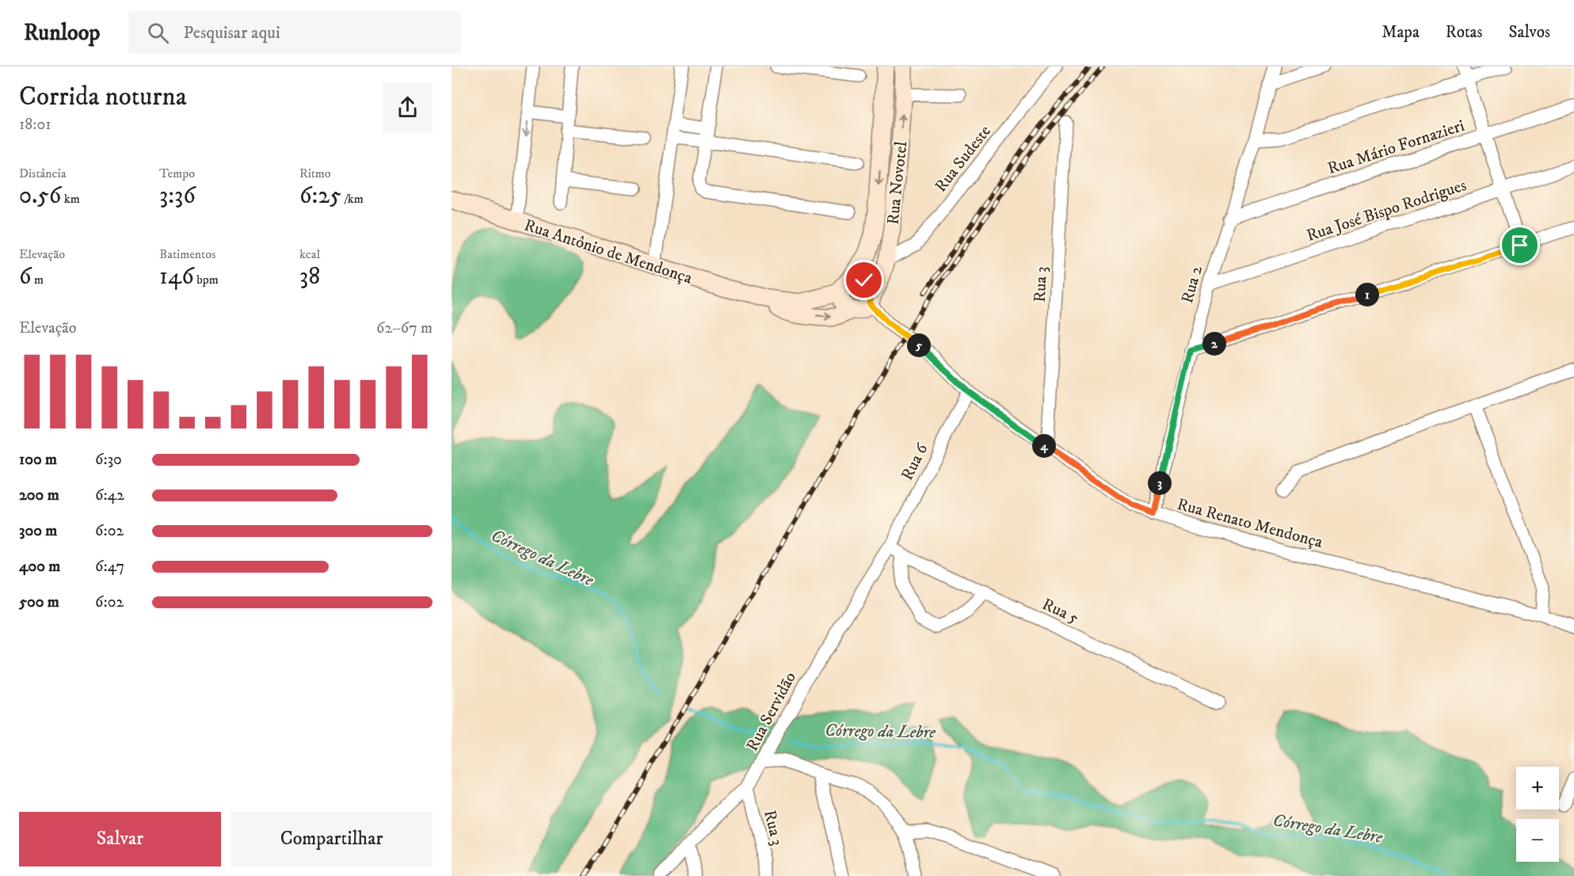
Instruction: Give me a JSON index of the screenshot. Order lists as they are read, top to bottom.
{
  "streets": {
    "street": [
      "Rua Mário Fornazieri",
      "Rua Sudeste",
      "Rua Novotel",
      "Rua José Bispo Rodrigues",
      "Rua Antônio de Mendonça",
      "Rua 3",
      "Rua 2",
      "Rua 6",
      "Rua Renato Mendonça",
      "Rua 5",
      "Rua Servidão"
    ]
  },
  "crossings": [
    ["Rua Mário Fornazieri", "Rua 2"],
    ["Rua Sudeste", "Rua Novotel"],
    ["Rua Novotel", "Rua Antônio de Mendonça"],
    ["Rua Novotel", "Rua Renato Mendonça"],
    ["Rua José Bispo Rodrigues", "Rua 2"],
    ["Rua Antônio de Mendonça", "Rua Renato Mendonça"],
    ["Rua 3", "Rua Renato Mendonça"],
    ["Rua 3", "Rua Servidão"],
    ["Rua 2", "Rua Renato Mendonça"],
    ["Rua 6", "Rua Renato Mendonça"],
    ["Rua 6", "Rua 5"],
    ["Rua 6", "Rua Servidão"],
    ["Rua 5", "Rua Servidão"]
  ],
  "water": ["Córrego da Lebre"],
  "page": {
    "header": "Runloop",
    "search": "Pesquisar aqui",
    "nav": ["Mapa", "Rotas", "Salvos"],
    "heading": ["Corrida noturna", "18:01"],
    "stats": [
      ["Distância", "0.56 km"],
      ["Tempo", "3:36"],
      ["Ritmo", "6:25 /km"],
      ["Elevação", "6 m"],
      ["Batimentos", "146 bpm"],
      ["kcal", "38"]
    ],
    "pins": [
      "1",
      "2",
      "5",
      "4",
      "3"
    ],
    "chart": ["Elevação", "62–67 m"],
    "list": [
      {
        "name": "100 m",
        "note": "6:30"
      },
      {
        "name": "200 m",
        "note": "6:42"
      },
      {
        "name": "300 m",
        "note": "6:02"
      },
      {
        "name": "400 m",
        "note": "6:47"
      },
      {
        "name": "500 m",
        "note": "6:02"
      }
    ],
    "map_buttons": ["+", "−"],
    "buttons": ["Salvar", "Compartilhar"]
  }
}
